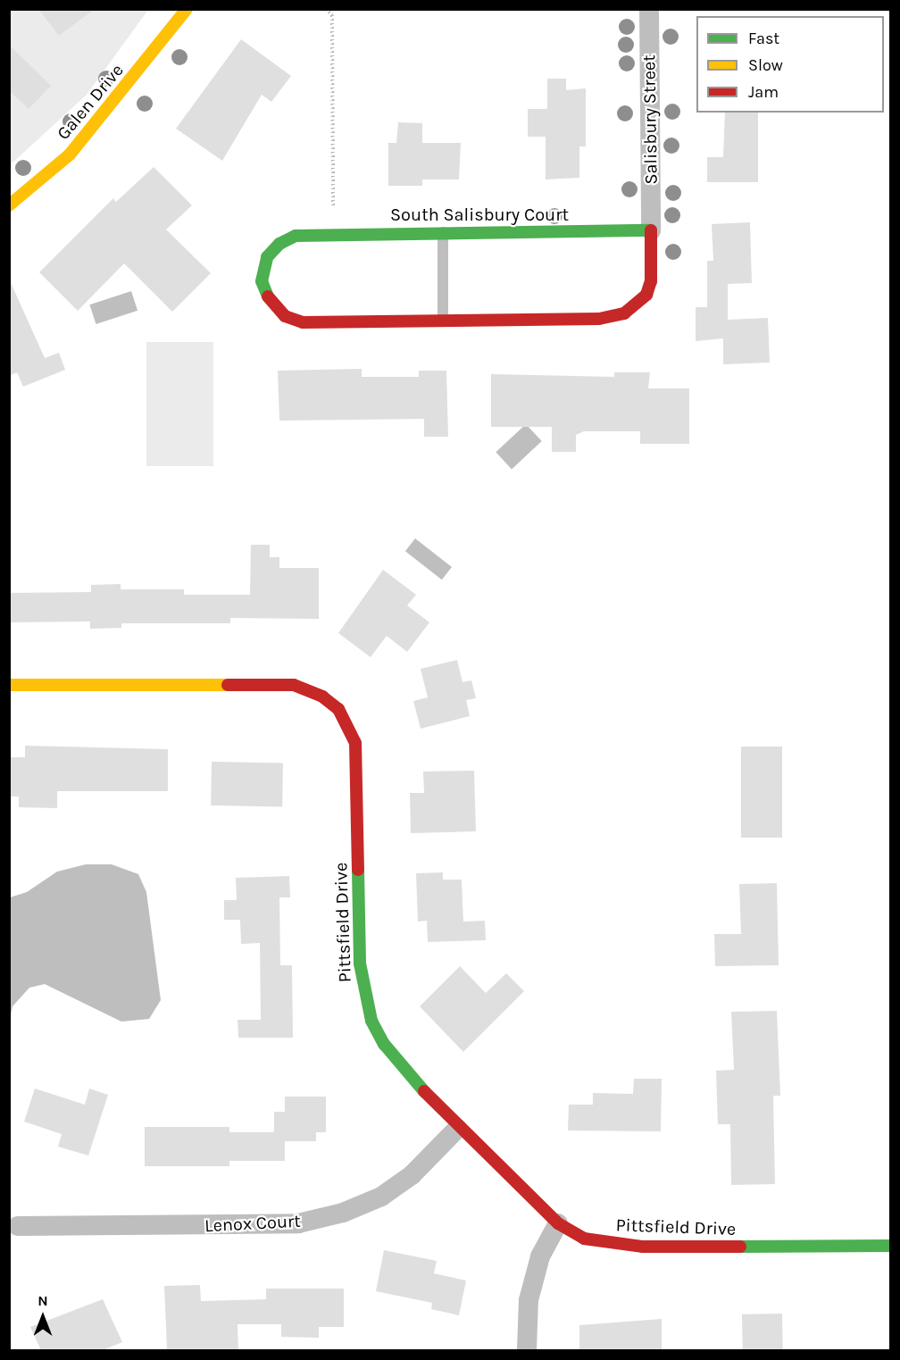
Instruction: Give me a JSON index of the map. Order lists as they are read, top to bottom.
{
  "streets": {
    "street": [
      "Galen Drive",
      "Salisbury Street",
      "South Salisbury Court",
      "Pittsfield Drive",
      "Lenox Court"
    ]
  },
  "crossings": [
    ["Salisbury Street", "South Salisbury Court"],
    ["Pittsfield Drive", "Lenox Court"]
  ],
  "legend": ["Fast", "Slow", "Jam"],
  "north": "top"
}
